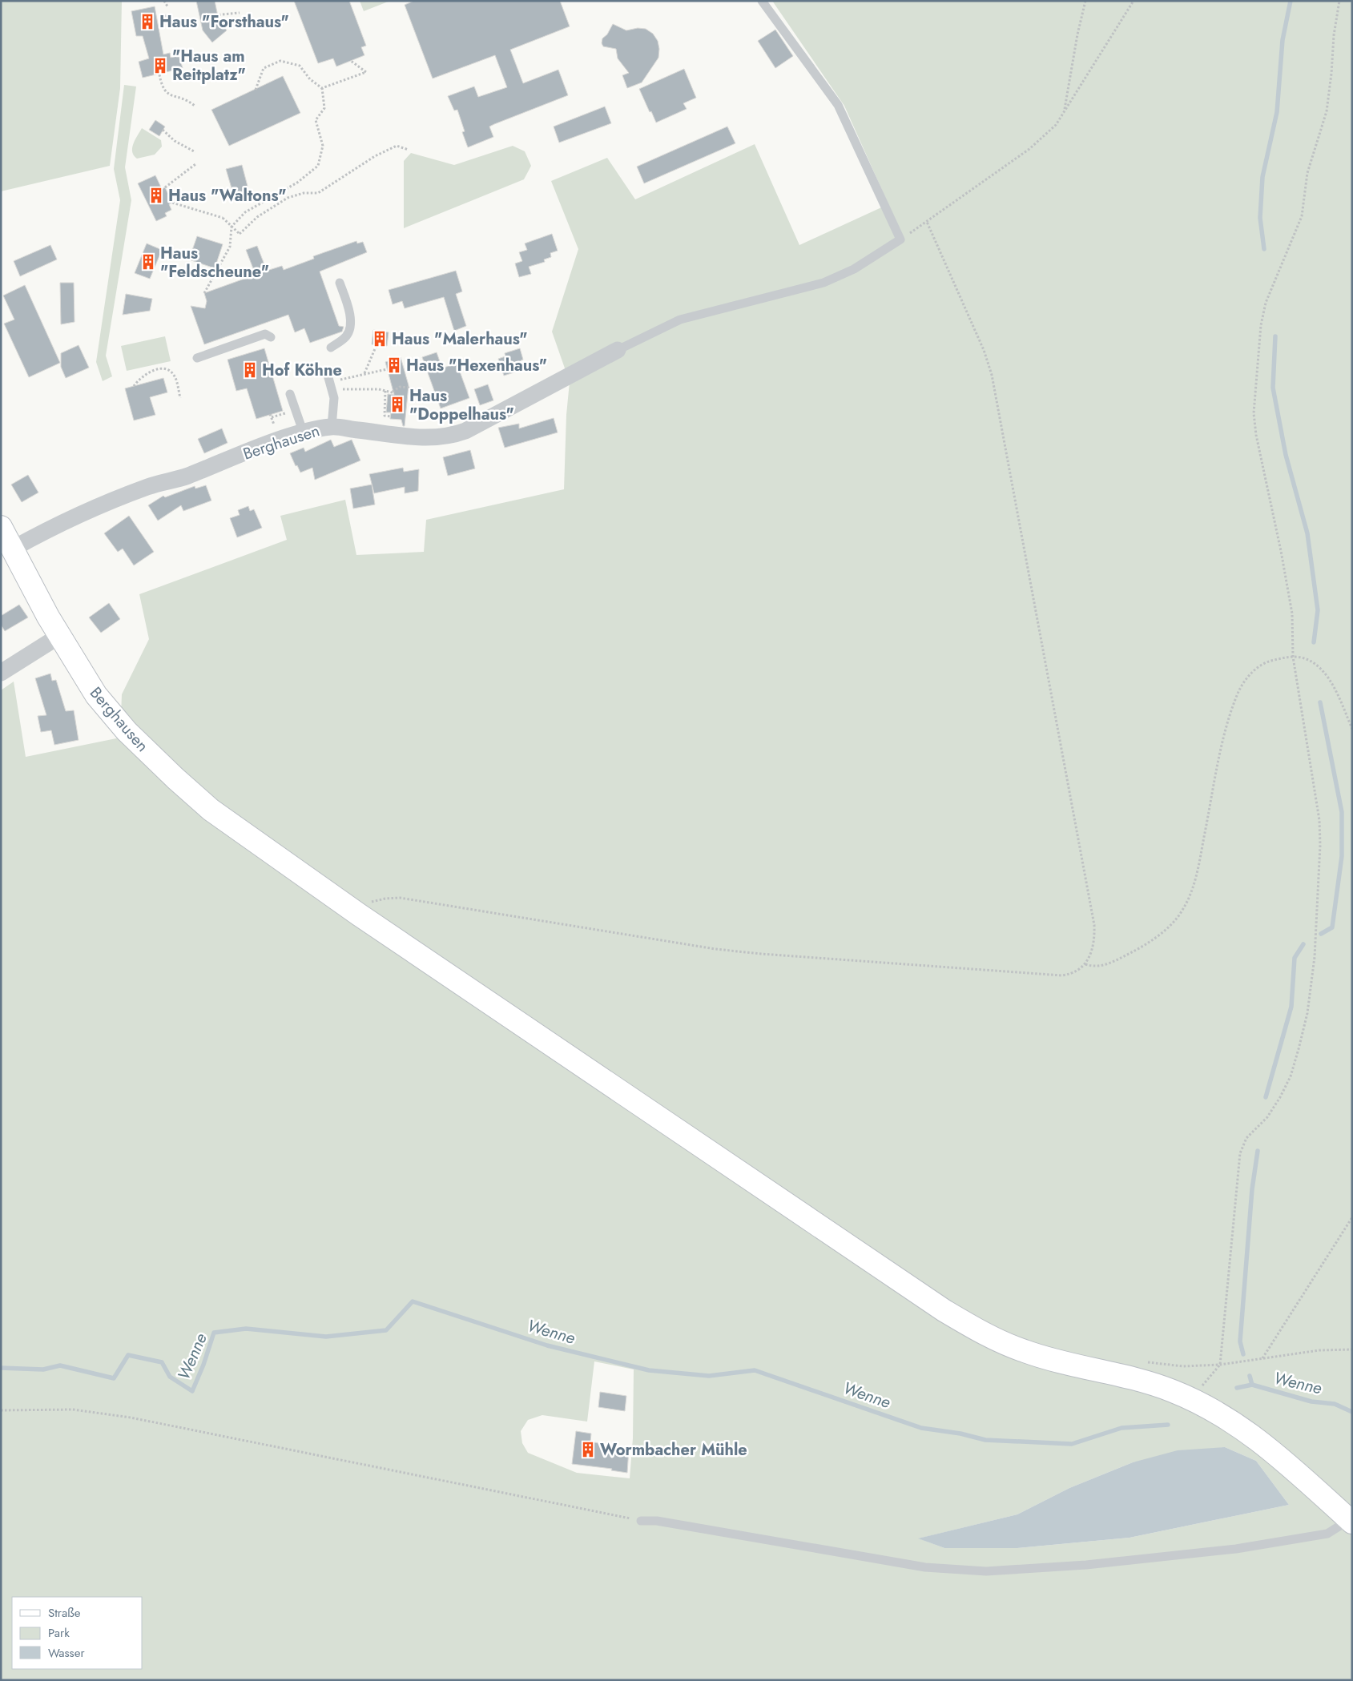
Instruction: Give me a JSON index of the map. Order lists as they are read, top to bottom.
{
  "streets": {
    "street": ["Berghausen"]
  },
  "water": ["Wenne"],
  "places": {
    "building": [
      "Haus \"Forsthaus\"",
      "\"Haus am Reitplatz\"",
      "Haus \"Waltons\"",
      "Haus \"Feldscheune\"",
      "Haus \"Malerhaus\"",
      "Haus \"Hexenhaus\"",
      "Hof Köhne",
      "Haus \"Doppelhaus\"",
      "Wormbacher Mühle"
    ]
  },
  "legend": ["Straße", "Park", "Wasser"]
}
